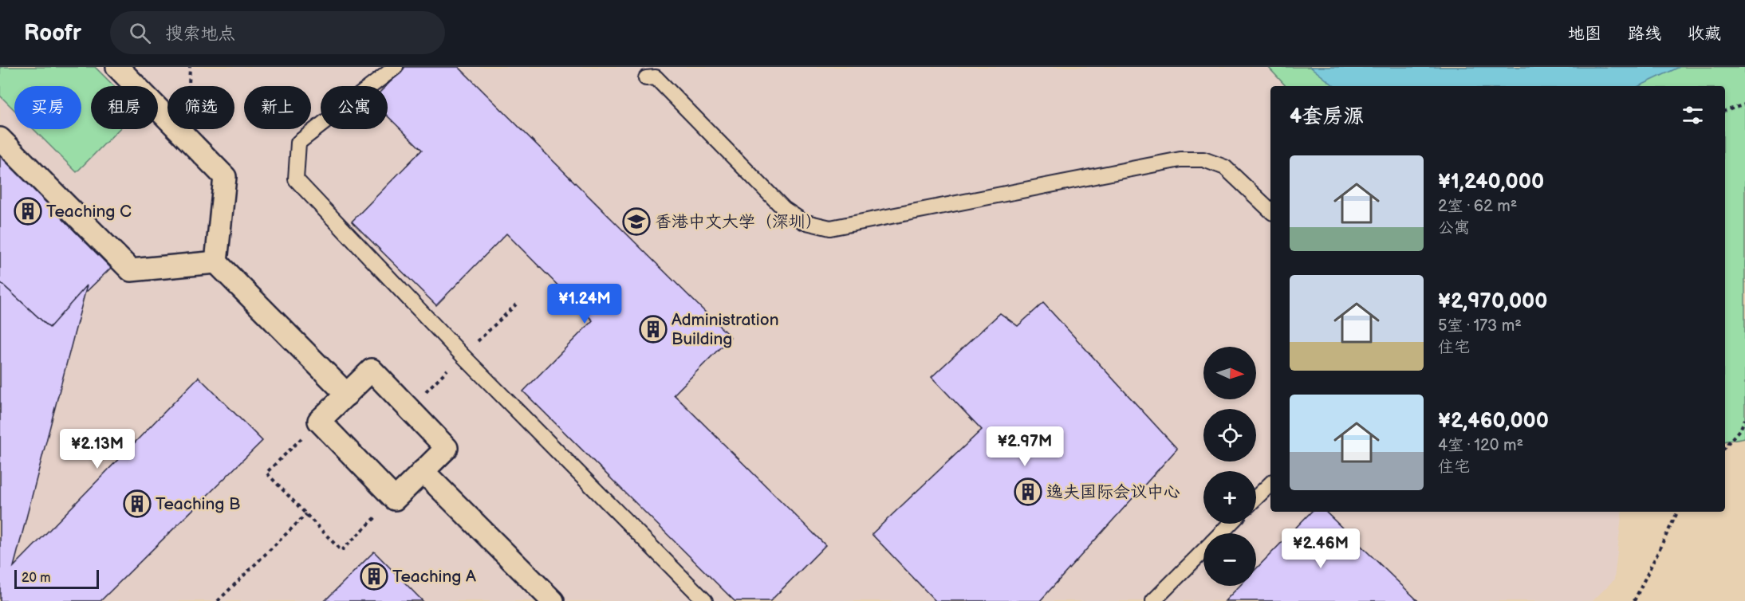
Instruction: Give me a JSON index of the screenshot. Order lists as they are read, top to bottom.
{
  "places": {
    "building": [
      "Teaching C",
      "Administration Building",
      "逸夫国际会议中心",
      "Teaching B",
      "Teaching A"
    ],
    "school or university": ["香港中文大学（深圳）"]
  },
  "scale_bar": "20 m",
  "north": "right",
  "page": {
    "header": "Roofr",
    "search": "搜索地点",
    "nav": ["地图", "路线", "收藏"],
    "chip": [
      "买房",
      "租房",
      "筛选",
      "新上",
      "公寓"
    ],
    "heading": "4套房源",
    "list": [
      {
        "name": "¥1,240,000",
        "note": "2室 · 62 m² · 公寓"
      },
      {
        "name": "¥2,970,000",
        "note": "5室 · 173 m² · 住宅"
      },
      {
        "name": "¥2,460,000",
        "note": "4室 · 120 m² · 住宅"
      }
    ],
    "price": [
      "¥1.24M",
      "¥2.97M",
      "¥2.13M",
      "¥2.46M"
    ],
    "map_buttons": ["+", "−"],
    "scale": "20 m"
  }
}
